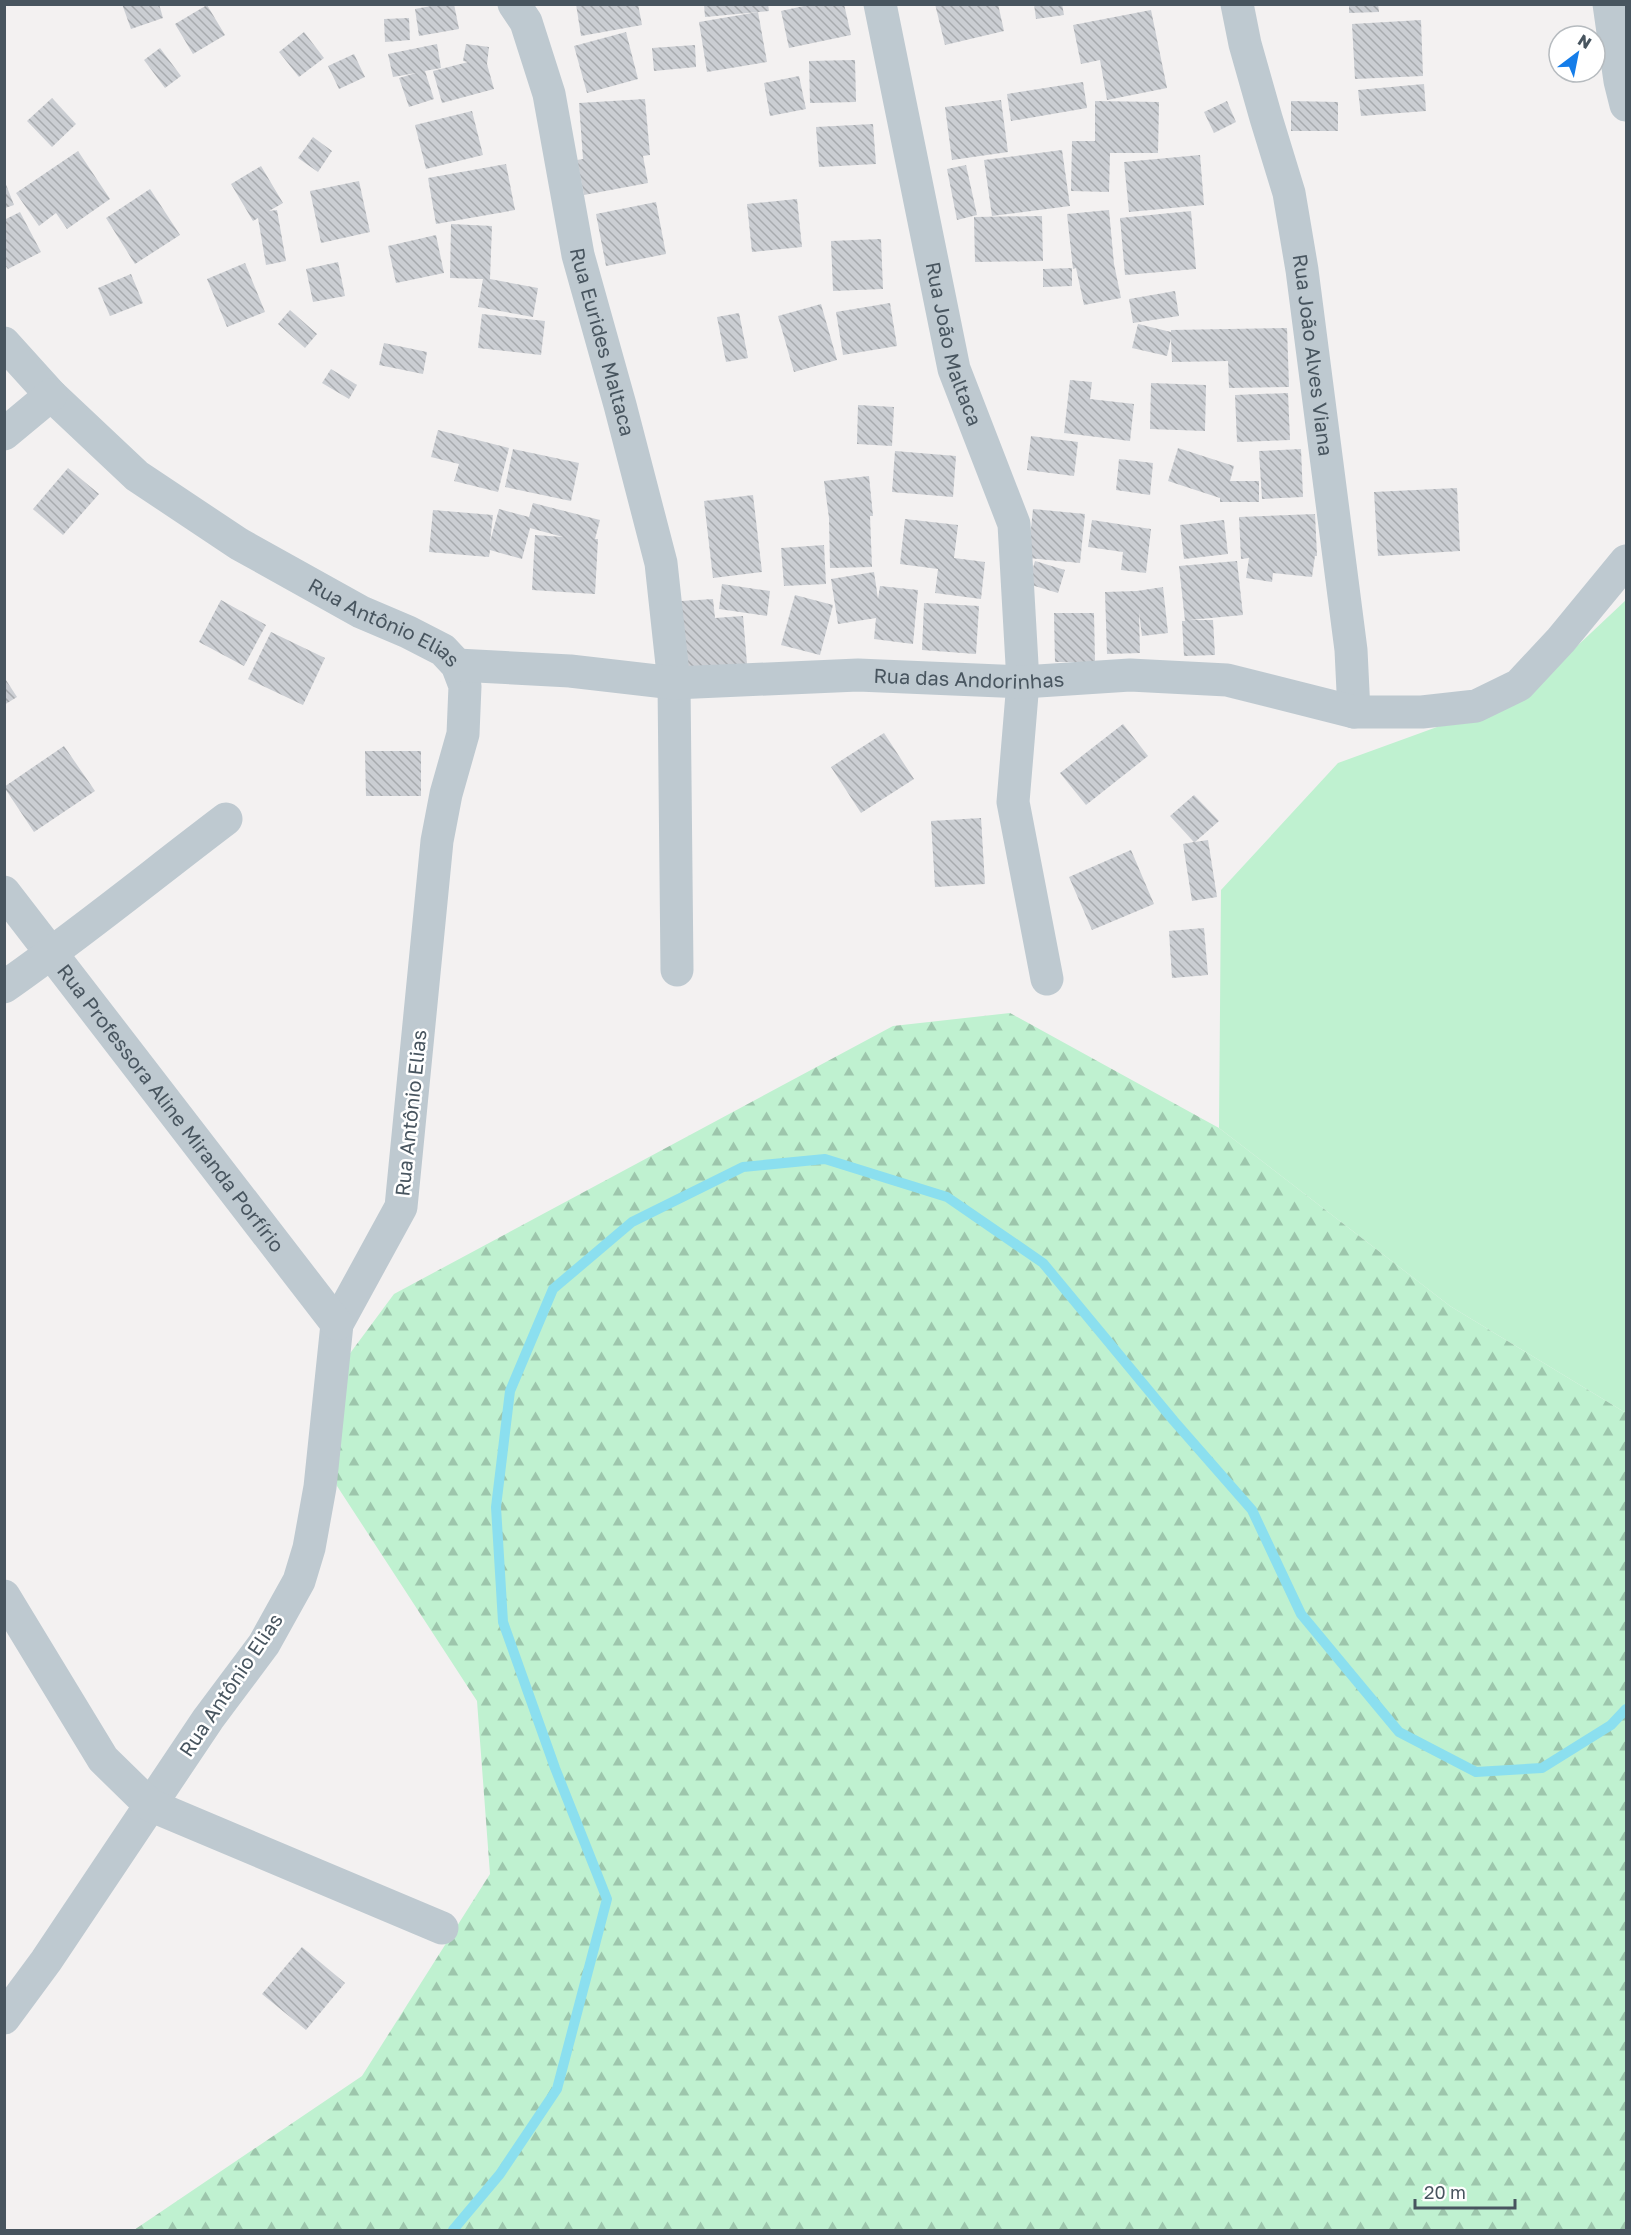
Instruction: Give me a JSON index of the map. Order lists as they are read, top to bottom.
{
  "streets": {
    "street": [
      "Rua Eurides Maltaca",
      "Rua João Maltaca",
      "Rua João Alves Viana",
      "Rua Antônio Elias",
      "Rua das Andorinhas",
      "Rua Professora Aline Miranda Porfírio"
    ]
  },
  "crossings": [
    ["Rua Eurides Maltaca", "Rua das Andorinhas"],
    ["Rua João Maltaca", "Rua das Andorinhas"],
    ["Rua João Alves Viana", "Rua das Andorinhas"],
    ["Rua Antônio Elias", "Rua das Andorinhas"],
    ["Rua Antônio Elias", "Rua Professora Aline Miranda Porfírio"]
  ],
  "scale_bar": "20 m",
  "north": "top right"
}
